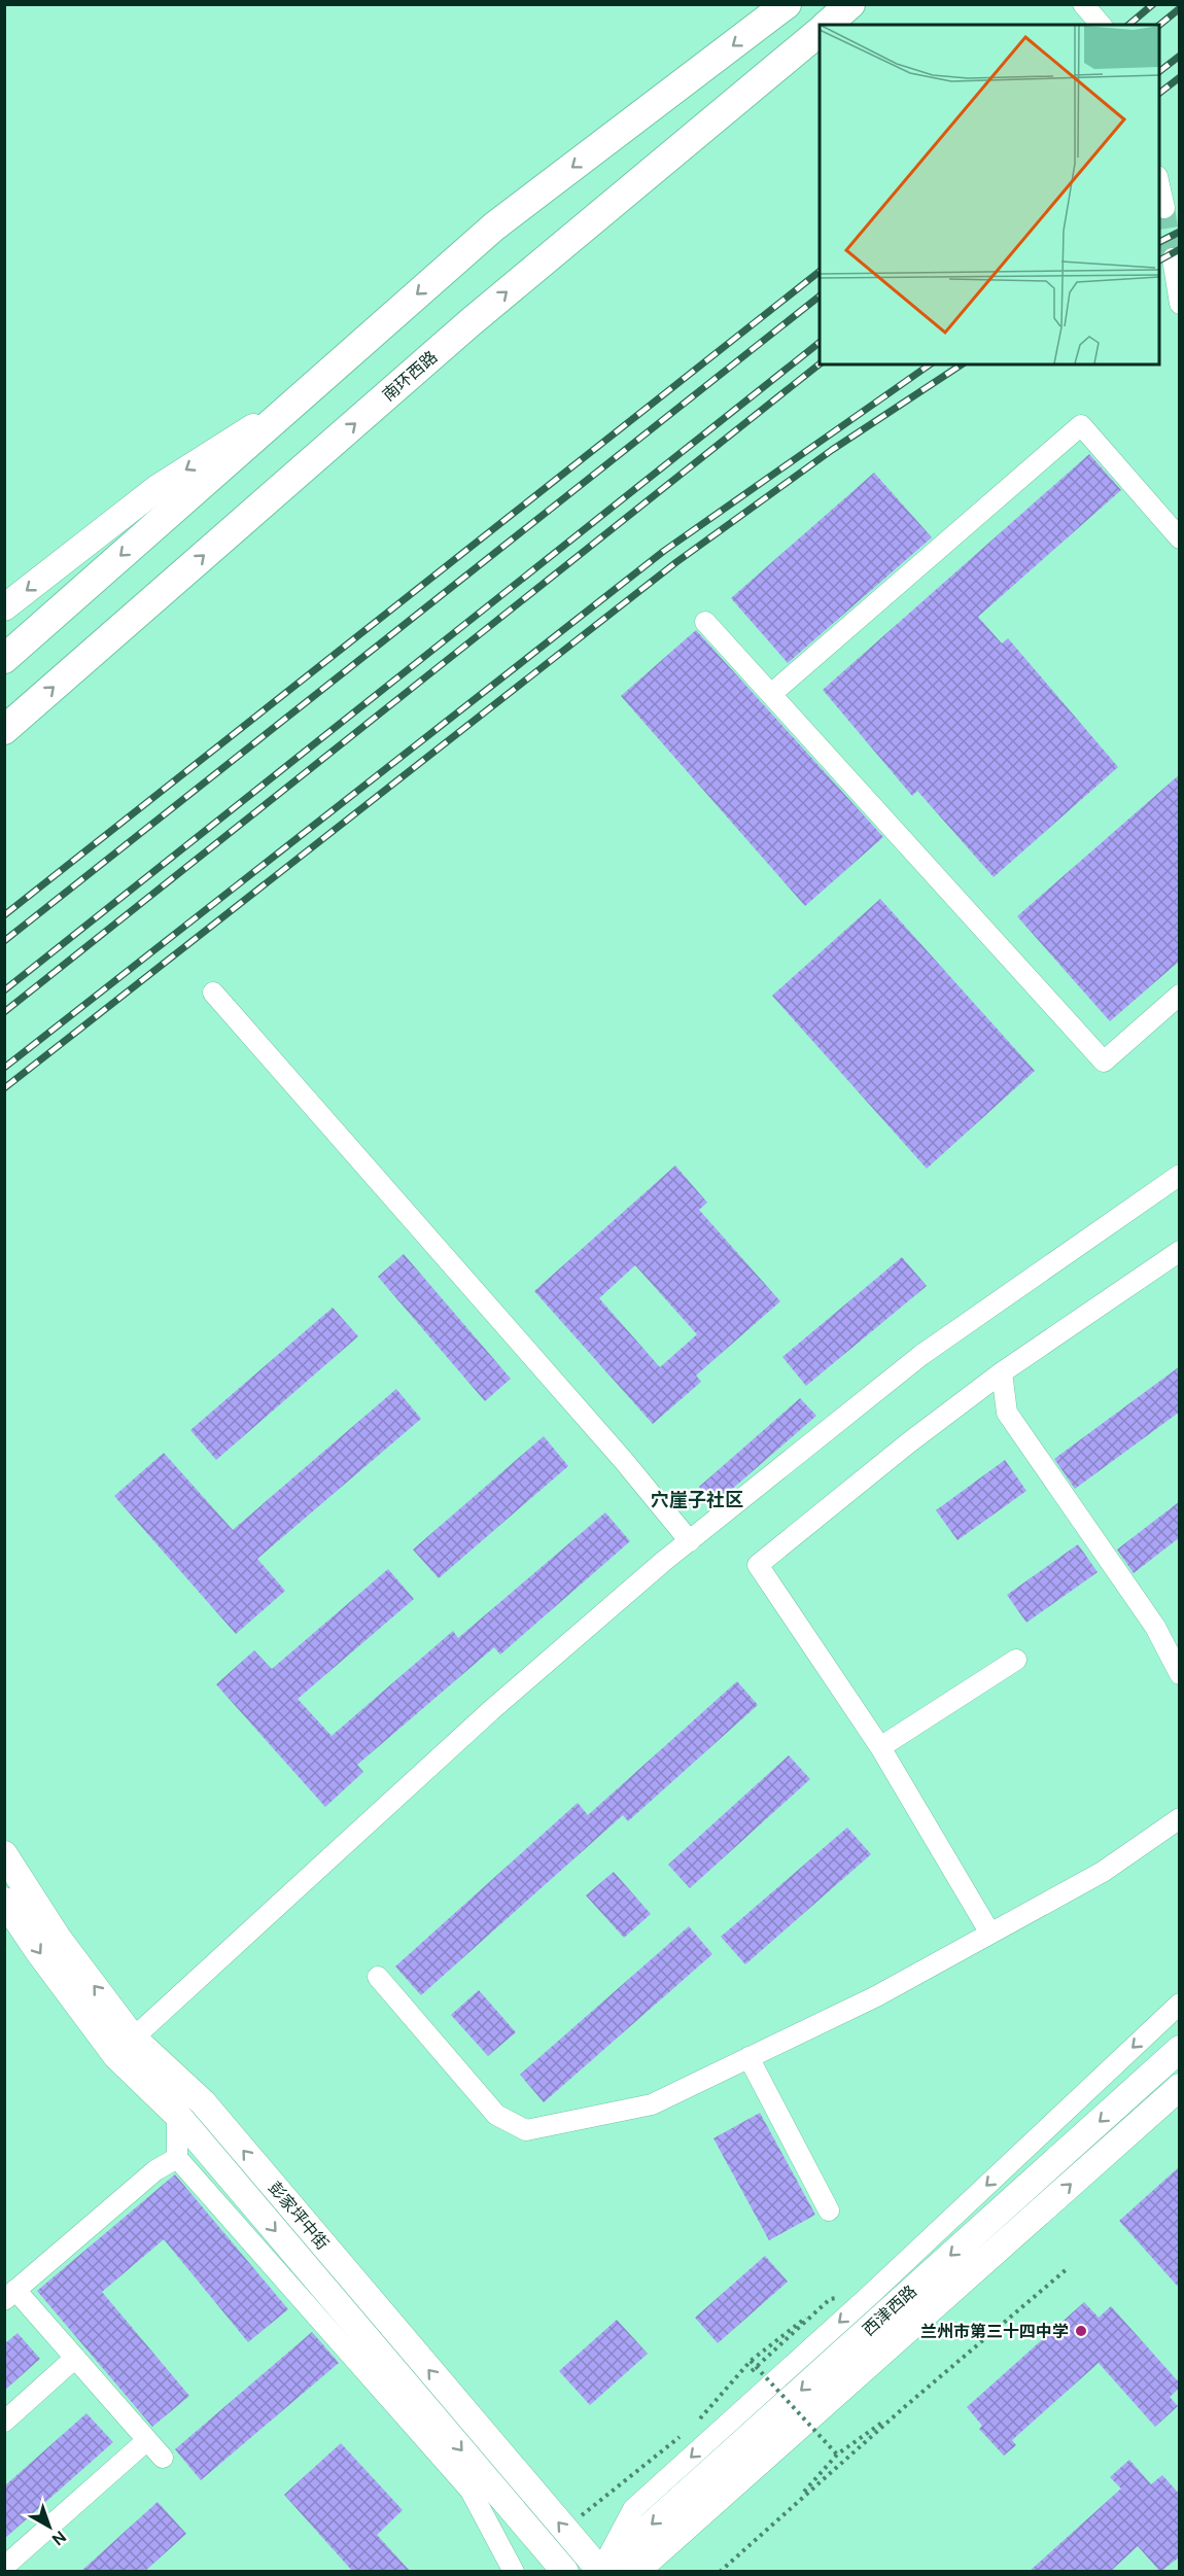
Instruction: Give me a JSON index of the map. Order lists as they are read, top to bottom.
{
  "streets": {
    "highway": ["南环西路"],
    "main road": ["彭家坪中街", "西津西路"]
  },
  "crossings": [
    ["彭家坪中街", "西津西路"]
  ],
  "districts": ["穴崖子社区"],
  "places": ["兰州市第三十四中学"],
  "north": "bottom right"
}
